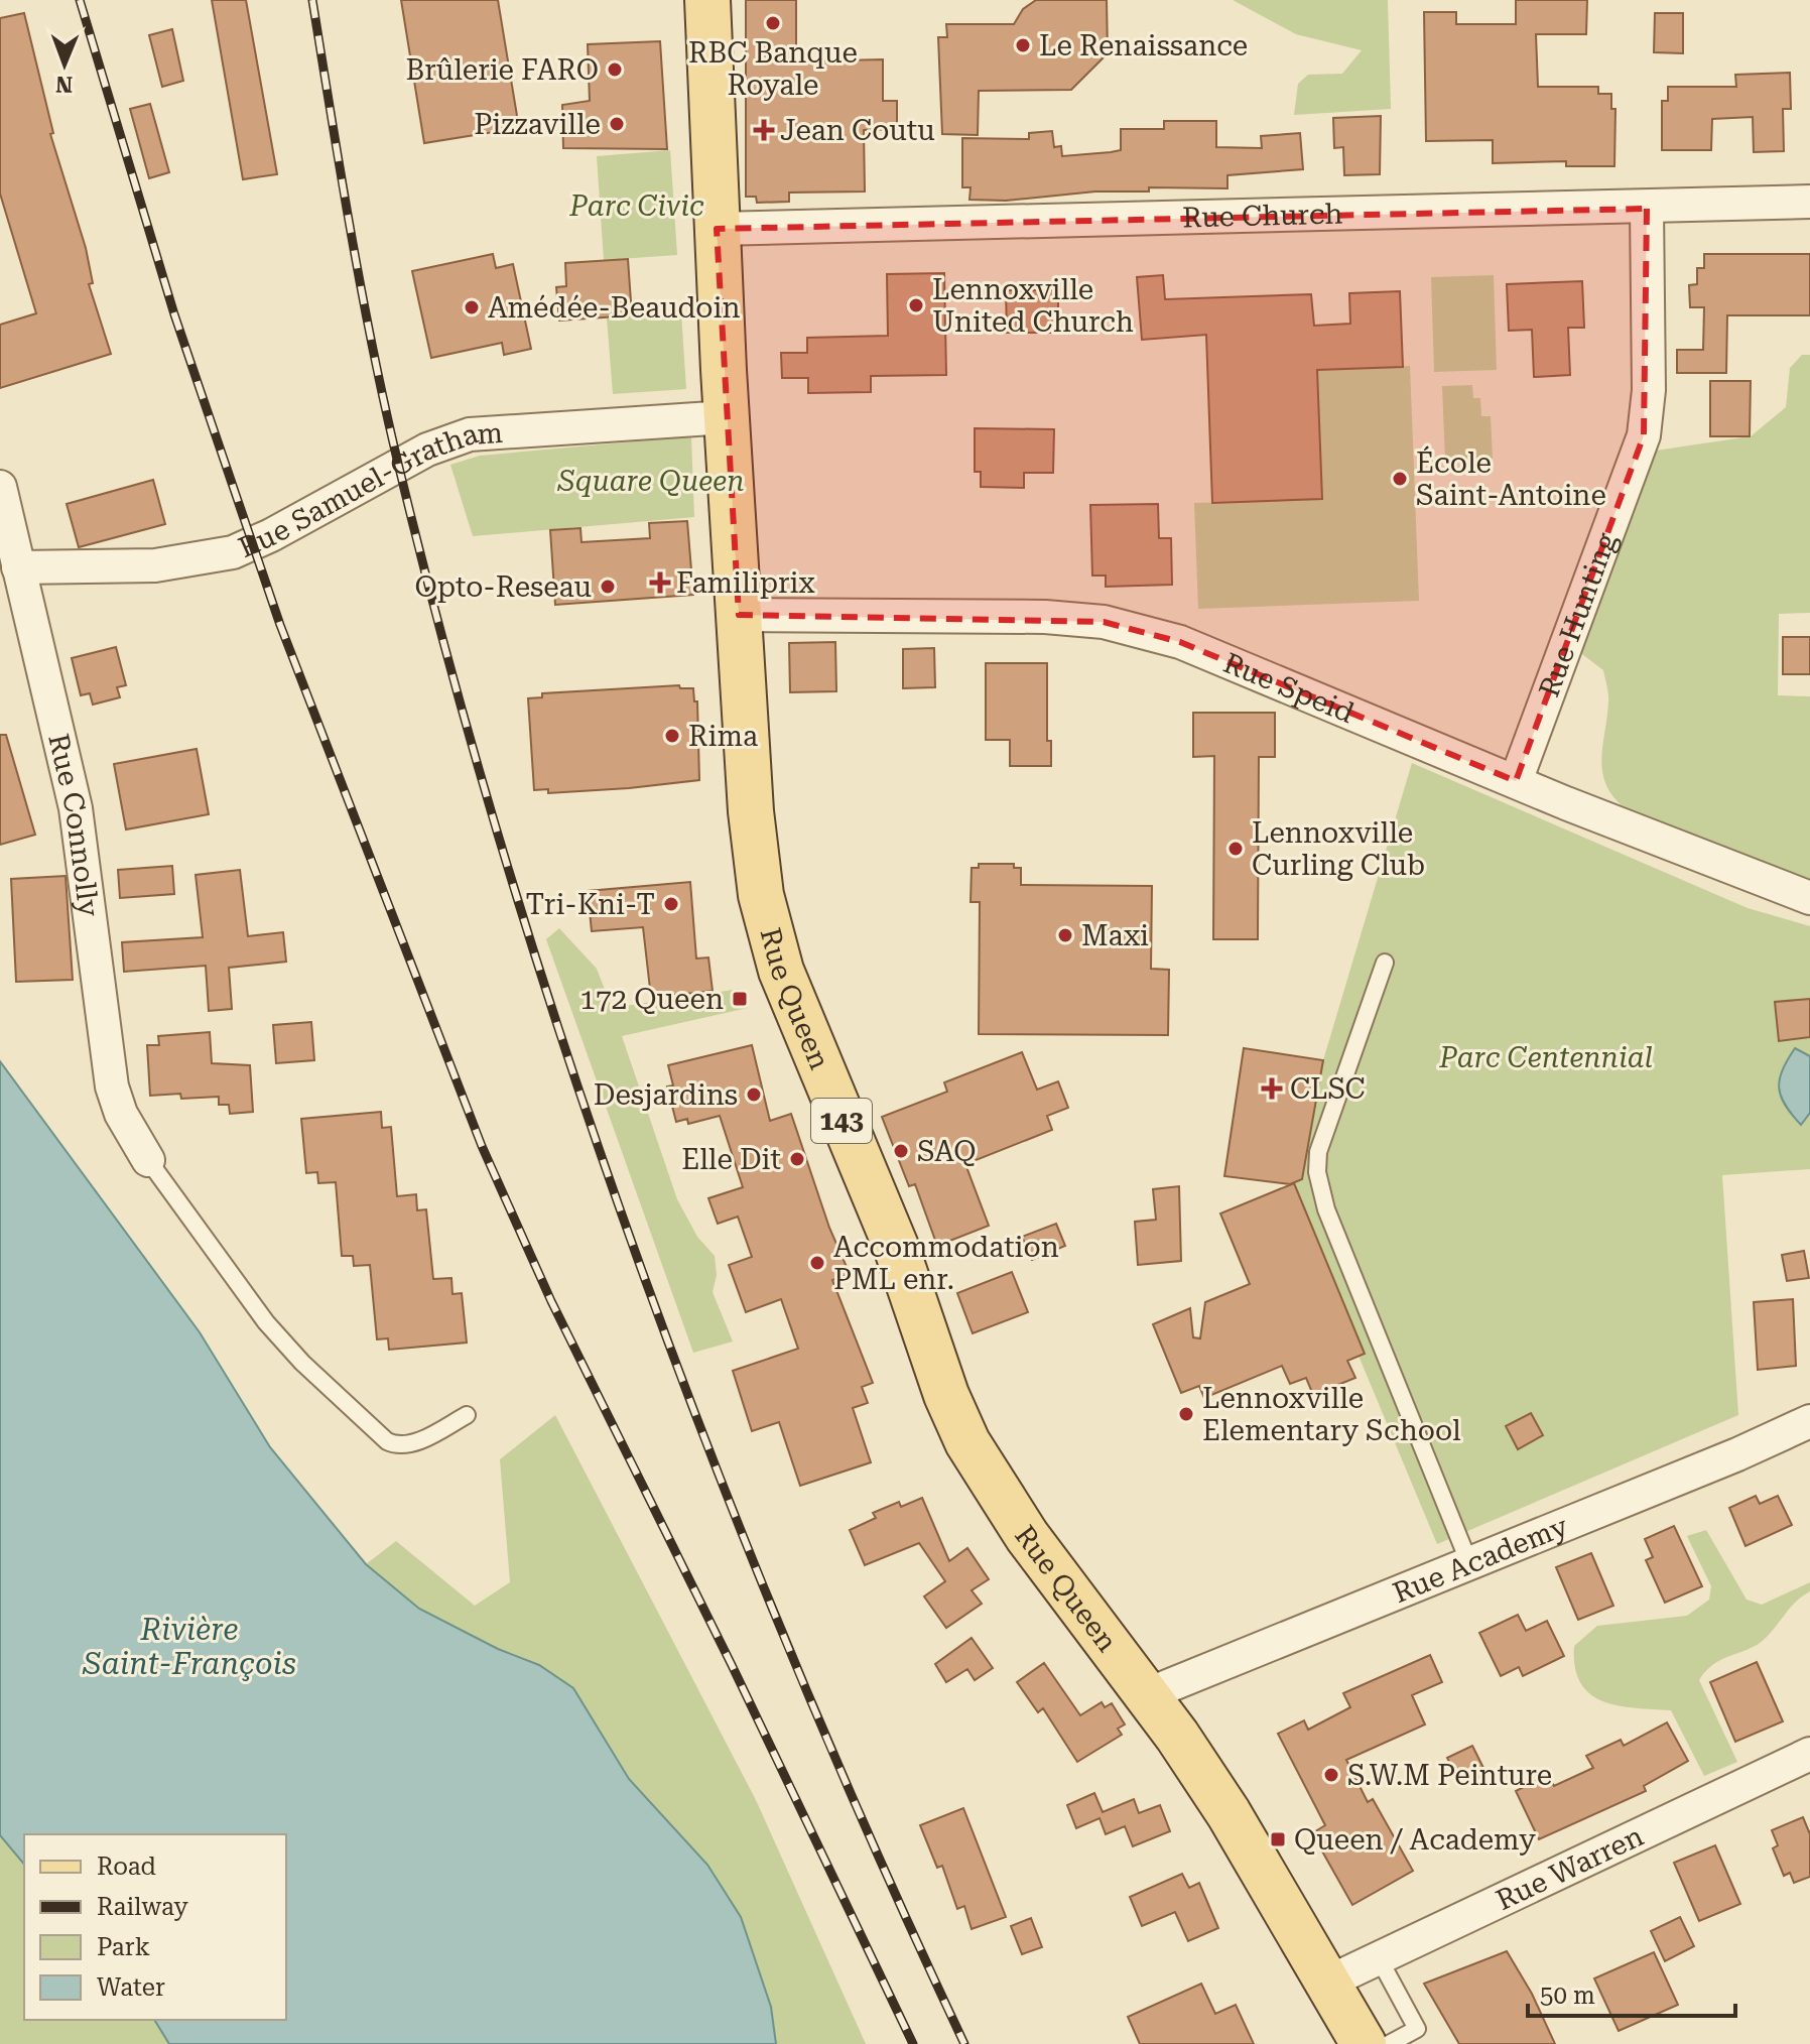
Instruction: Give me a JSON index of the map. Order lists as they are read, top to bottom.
{
  "streets": {
    "main road": ["Rue Queen", "143"],
    "street": [
      "Rue Church",
      "Rue Samuel-Gratham",
      "Rue Hunting",
      "Rue Speid",
      "Rue Connolly",
      "Rue Academy",
      "Rue Warren"
    ]
  },
  "crossings": [
    ["Rue Church", "Rue Hunting"],
    ["Rue Church", "Rue Queen"],
    ["Rue Samuel-Gratham", "Rue Connolly"],
    ["Rue Samuel-Gratham", "Rue Queen"],
    ["Rue Hunting", "Rue Speid"],
    ["Rue Speid", "Rue Queen"],
    ["Rue Queen", "Rue Academy"],
    ["Rue Queen", "Rue Warren"]
  ],
  "water": ["Rivière Saint-François"],
  "parks": ["Parc Civic", "Square Queen", "Parc Centennial"],
  "places": {
    "other": [
      "RBC Banque Royale",
      "Le Renaissance",
      "Brûlerie FARO",
      "Pizzaville",
      "Lennoxville United Church",
      "Amédée-Beaudoin",
      "École Saint-Antoine",
      "Opto-Reseau",
      "Rima",
      "Lennoxville Curling Club",
      "Tri-Kni-T",
      "Maxi",
      "Desjardins",
      "SAQ",
      "Elle Dit",
      "Accommodation PML enr.",
      "Lennoxville Elementary School",
      "S.W.M Peinture"
    ],
    "health": ["Jean Coutu", "Familiprix", "CLSC"],
    "transit": ["172 Queen", "Queen / Academy"]
  },
  "legend": [
    "Road",
    "Railway",
    "Park",
    "Water"
  ],
  "scale_bar": "50 m",
  "north": "bottom"
}
